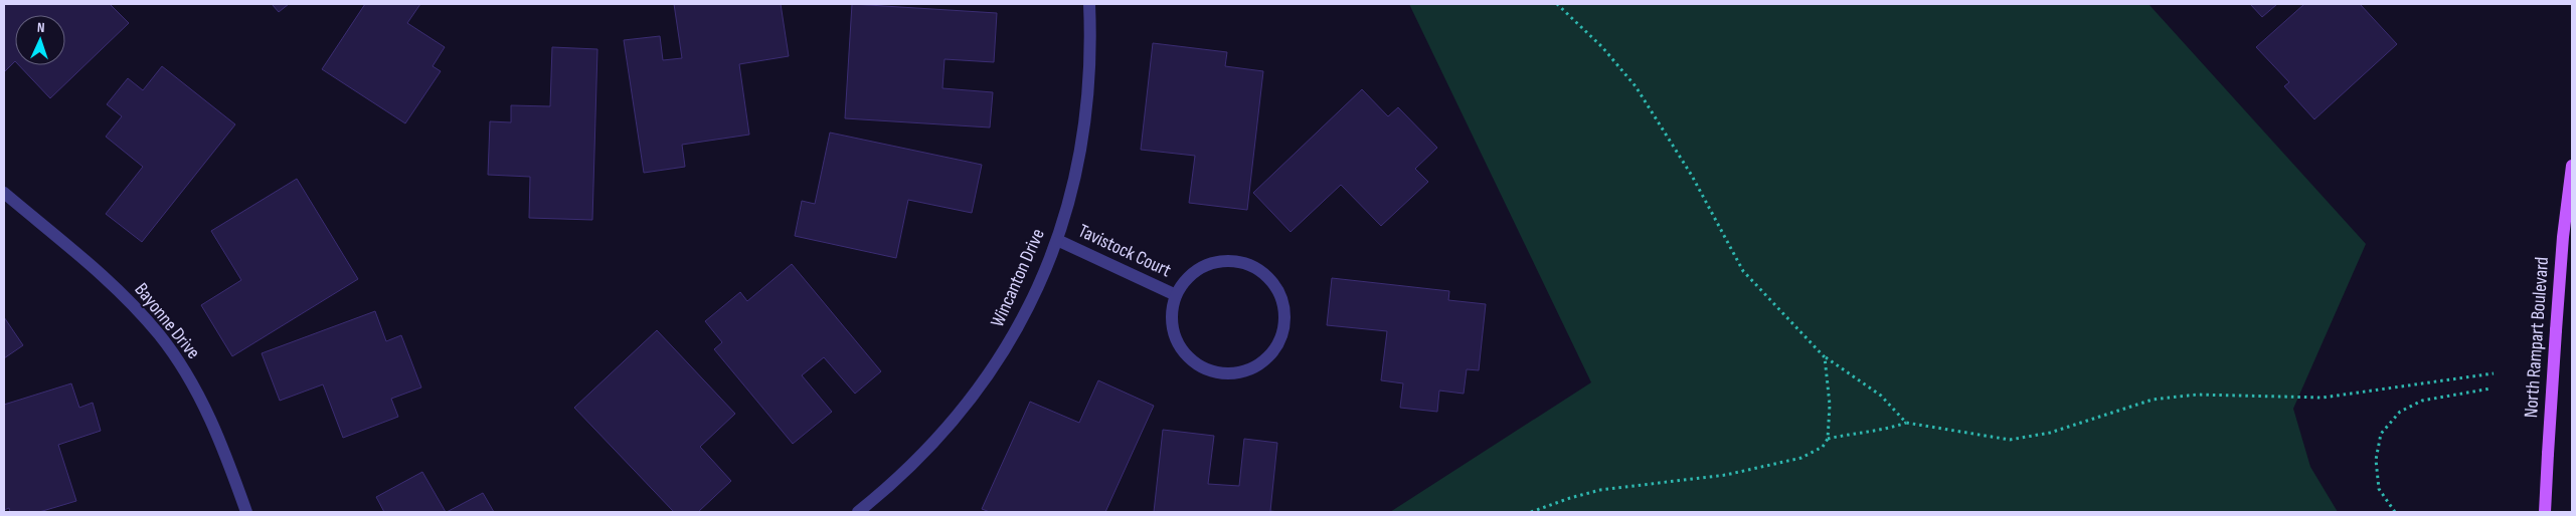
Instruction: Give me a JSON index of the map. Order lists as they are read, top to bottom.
{
  "streets": {
    "main road": ["North Rampart Boulevard"],
    "street": ["Tavistock Court", "Wincanton Drive", "Bayonne Drive"]
  },
  "crossings": [
    ["Tavistock Court", "Wincanton Drive"]
  ],
  "north": "top"
}
